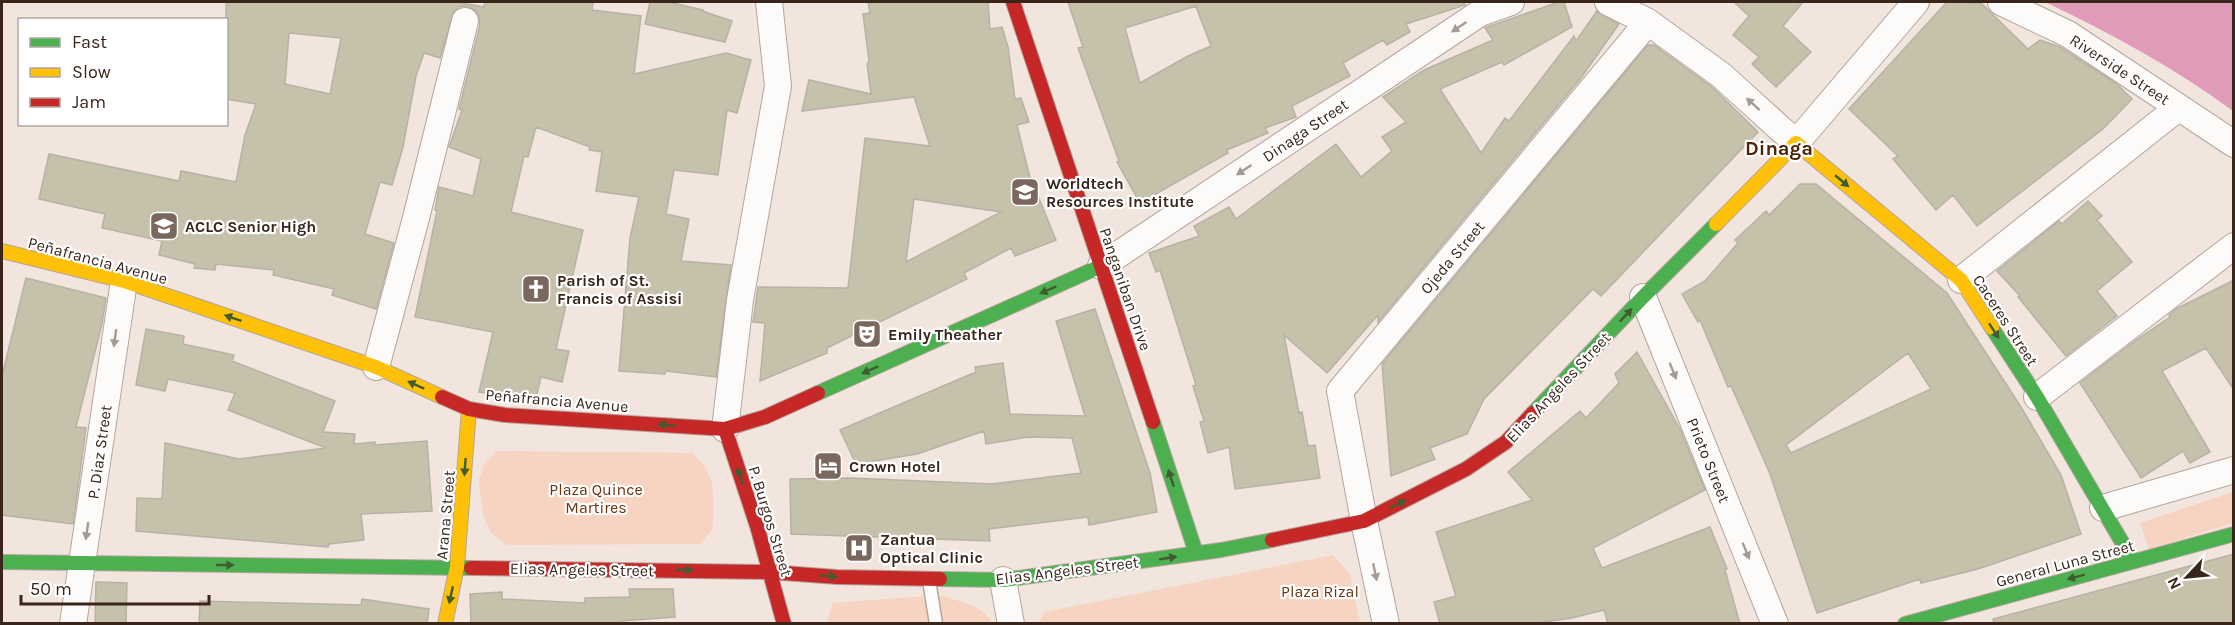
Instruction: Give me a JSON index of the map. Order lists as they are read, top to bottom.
{
  "streets": {
    "main road": [
      "Peñafrancia Avenue",
      "Panganiban Drive",
      "Caceres Street",
      "Elias Angeles Street",
      "Arana Street",
      "P. Burgos Street",
      "General Luna Street"
    ],
    "street": [
      "Riverside Street",
      "Dinaga Street",
      "Ojeda Street",
      "P. Diaz Street",
      "Prieto Street"
    ]
  },
  "crossings": [
    ["Dinaga Street", "Peñafrancia Avenue"],
    ["Dinaga Street", "Panganiban Drive"],
    ["Ojeda Street", "Elias Angeles Street"],
    ["Peñafrancia Avenue", "Panganiban Drive"],
    ["Peñafrancia Avenue", "P. Diaz Street"],
    ["Peñafrancia Avenue", "Arana Street"],
    ["Peñafrancia Avenue", "P. Burgos Street"],
    ["Panganiban Drive", "Elias Angeles Street"],
    ["Caceres Street", "Elias Angeles Street"],
    ["Caceres Street", "General Luna Street"],
    ["Elias Angeles Street", "P. Diaz Street"],
    ["Elias Angeles Street", "Prieto Street"],
    ["Elias Angeles Street", "Arana Street"],
    ["Elias Angeles Street", "P. Burgos Street"]
  ],
  "one_way": [
    "Dinaga Street",
    "Peñafrancia Avenue",
    "Panganiban Drive",
    "Caceres Street",
    "Elias Angeles Street",
    "P. Diaz Street",
    "Prieto Street",
    "Arana Street",
    "P. Burgos Street",
    "General Luna Street"
  ],
  "districts": ["Dinaga"],
  "parks": ["Plaza Quince Martires", "Plaza Rizal"],
  "places": {
    "school or university": ["Worldtech Resources Institute", "ACLC Senior High"],
    "church": ["Parish of St. Francis of Assisi"],
    "theatre": ["Emily Theather"],
    "hotel": ["Crown Hotel"],
    "hospital": ["Zantua Optical Clinic"]
  },
  "legend": ["Fast", "Slow", "Jam"],
  "scale_bar": "50 m",
  "north": "bottom left"
}
